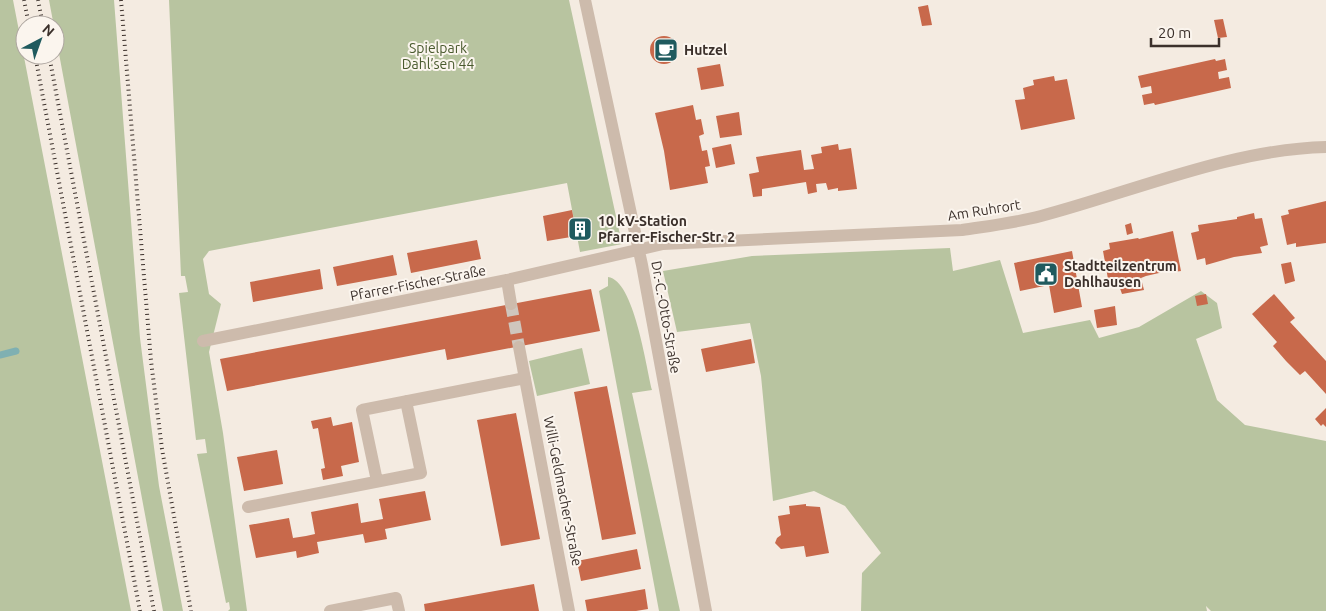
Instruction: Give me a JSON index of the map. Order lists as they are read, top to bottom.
{
  "streets": {
    "street": [
      "Am Ruhrort",
      "Pfarrer-Fischer-Straße",
      "Dr.-C.-Otto-Straße",
      "Willi-Geldmacher-Straße"
    ]
  },
  "crossings": [
    ["Am Ruhrort", "Pfarrer-Fischer-Straße"],
    ["Am Ruhrort", "Dr.-C.-Otto-Straße"],
    ["Pfarrer-Fischer-Straße", "Dr.-C.-Otto-Straße"]
  ],
  "parks": ["Spielpark Dahl’sen 44"],
  "places": {
    "cafe": ["Hutzel"],
    "building": ["10 kV-Station Pfarrer-Fischer-Str. 2"],
    "public building": ["Stadtteilzentrum Dahlhausen"]
  },
  "scale_bar": "20 m",
  "north": "top right"
}
